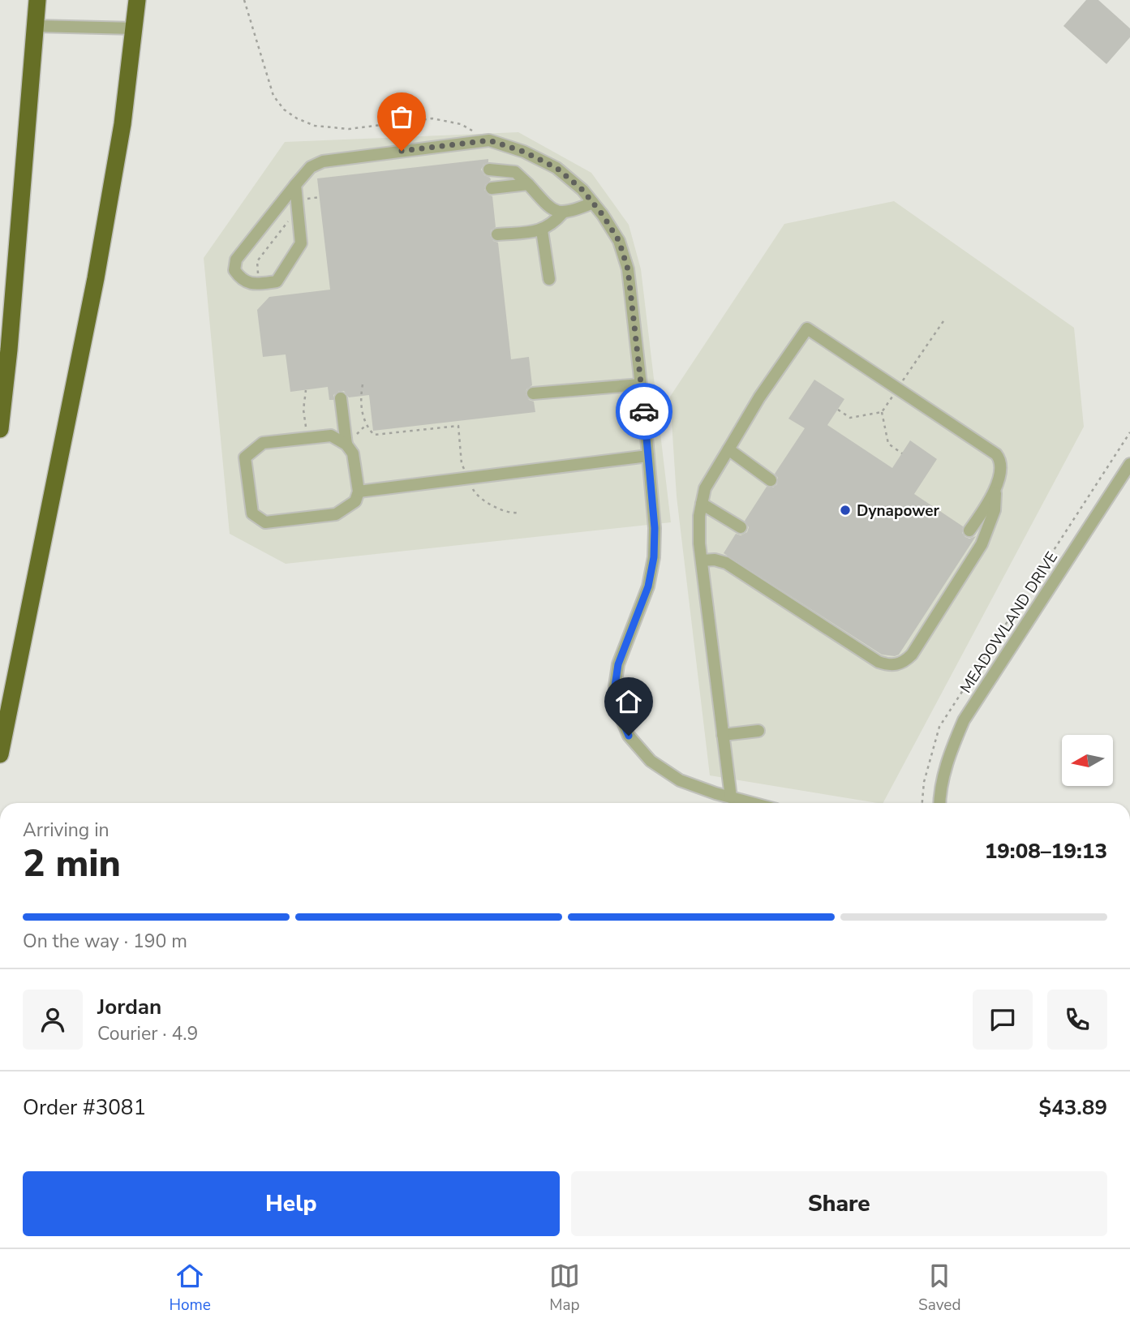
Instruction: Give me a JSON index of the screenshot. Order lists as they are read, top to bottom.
{
  "streets": {
    "street": ["MEADOWLAND DRIVE"]
  },
  "places": ["Dynapower"],
  "north": "left",
  "page": {
    "heading": ["2 min", "Arriving in", "19:08–19:13"],
    "panel": [
      "Jordan",
      "Courier · 4.9",
      "Order #3081",
      "$43.89"
    ],
    "bar": "On the way · 190 m",
    "buttons": ["Help", "Share"],
    "tabs": ["Home", "Map", "Saved"]
  }
}
